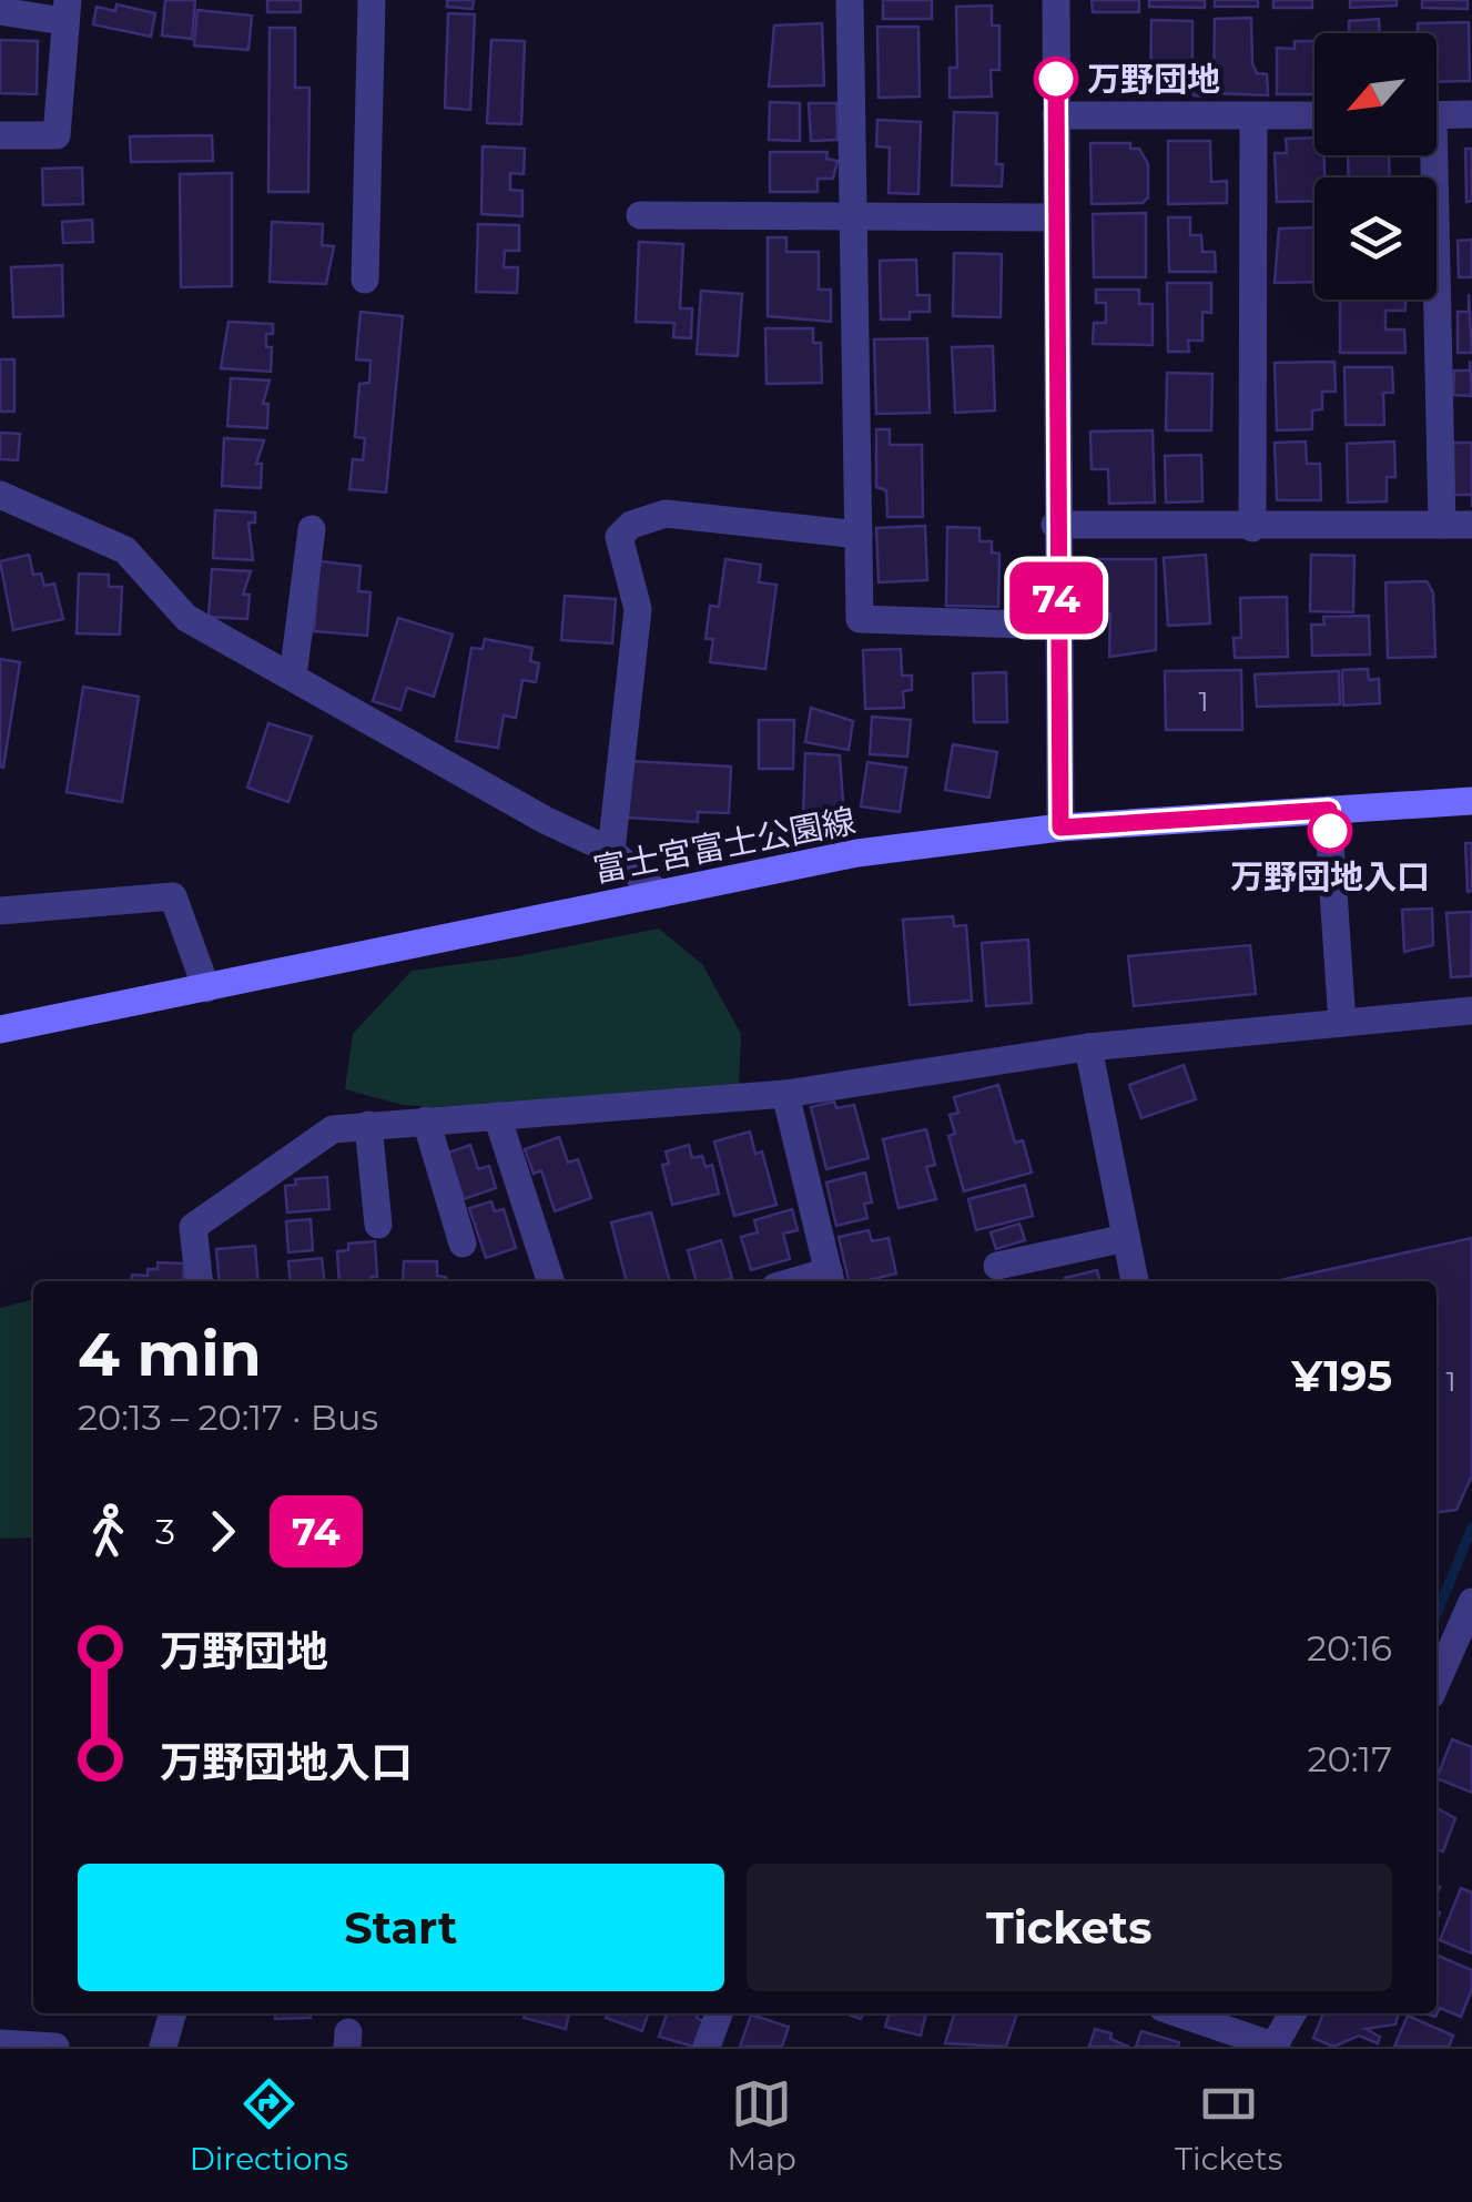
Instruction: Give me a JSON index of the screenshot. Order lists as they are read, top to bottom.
{
  "streets": {
    "main road": ["富士宮富士公園線"]
  },
  "places": ["万野団地", "万野団地入口"],
  "lines": ["bus line 74"],
  "house_numbers": ["1", "1"],
  "north": "bottom left",
  "page": {
    "on_map": "74",
    "heading": ["4 min", "20:13 – 20:17 · Bus", "¥195"],
    "legs": ["3", "74"],
    "list": [
      {
        "name": "万野団地",
        "value": "20:16"
      },
      {
        "name": "万野団地入口",
        "value": "20:17"
      }
    ],
    "buttons": ["Start", "Tickets"],
    "tabs": ["Directions", "Map", "Tickets"]
  }
}
